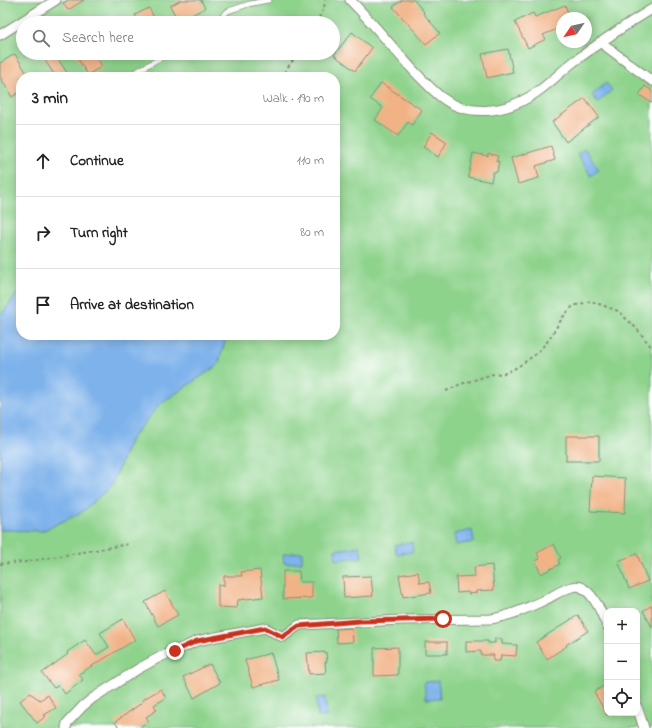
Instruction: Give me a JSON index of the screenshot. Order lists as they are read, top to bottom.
{
  "north": "bottom left",
  "page": {
    "search": "Search here",
    "heading": ["3 min", "Walk · 190 m"],
    "list": [
      ["Continue", "110 m"],
      ["Turn right", "80 m"],
      "Arrive at destination"
    ],
    "map_buttons": ["+", "−"]
  }
}
